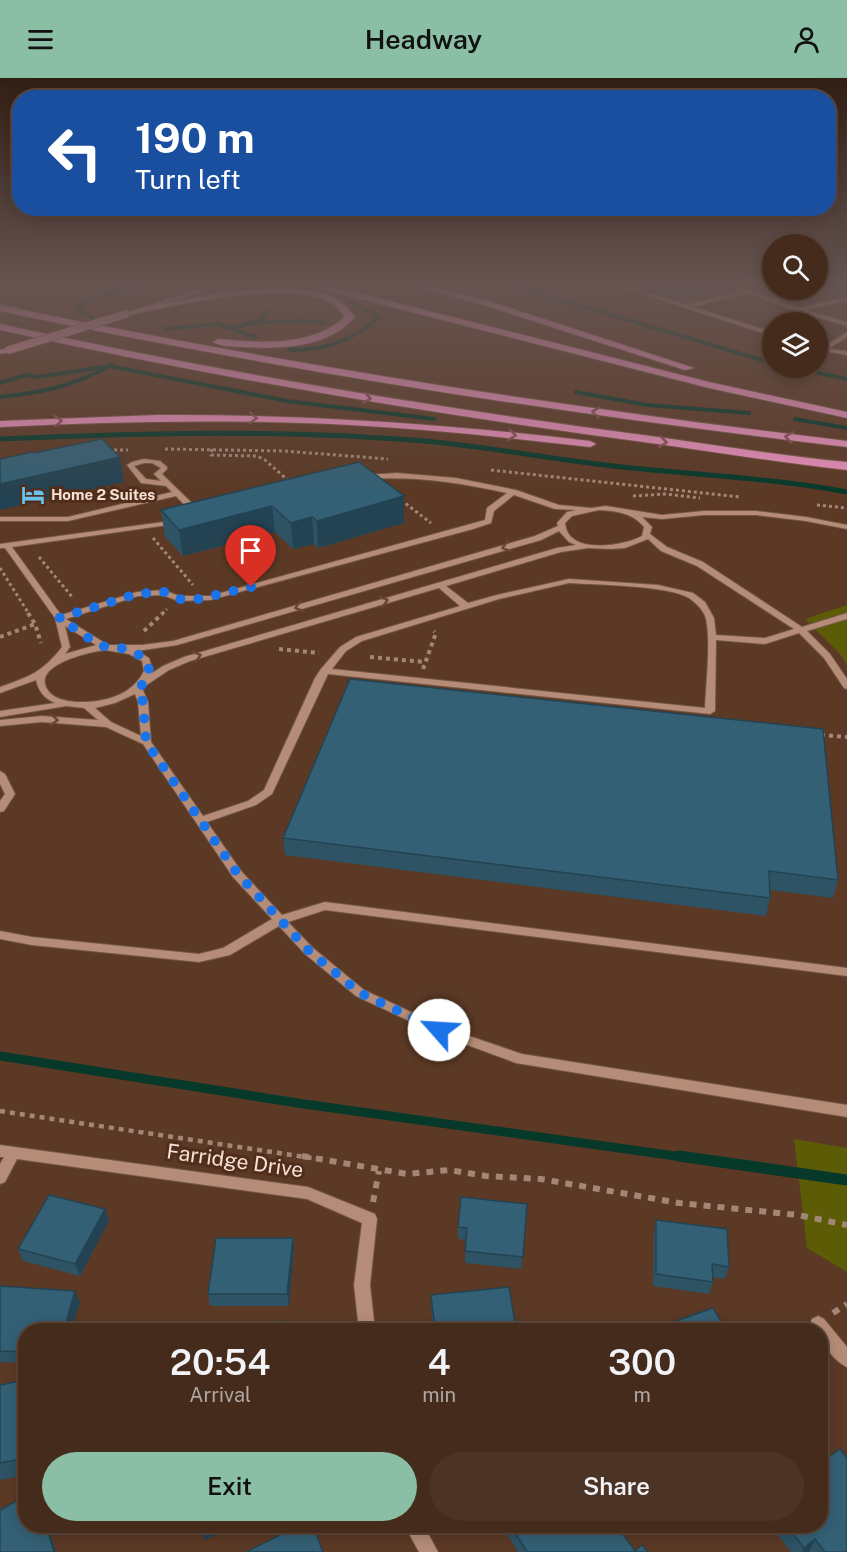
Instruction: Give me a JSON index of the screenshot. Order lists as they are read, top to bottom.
{
  "streets": {
    "street": ["Farridge Drive"]
  },
  "places": {
    "hotel": ["Home 2 Suites"]
  },
  "page": {
    "header": "Headway",
    "turn": ["190 m", "Turn left"],
    "eta": [
      "20:54",
      "Arrival",
      "4",
      "min",
      "300",
      "m"
    ],
    "buttons": ["Exit", "Share"]
  }
}
